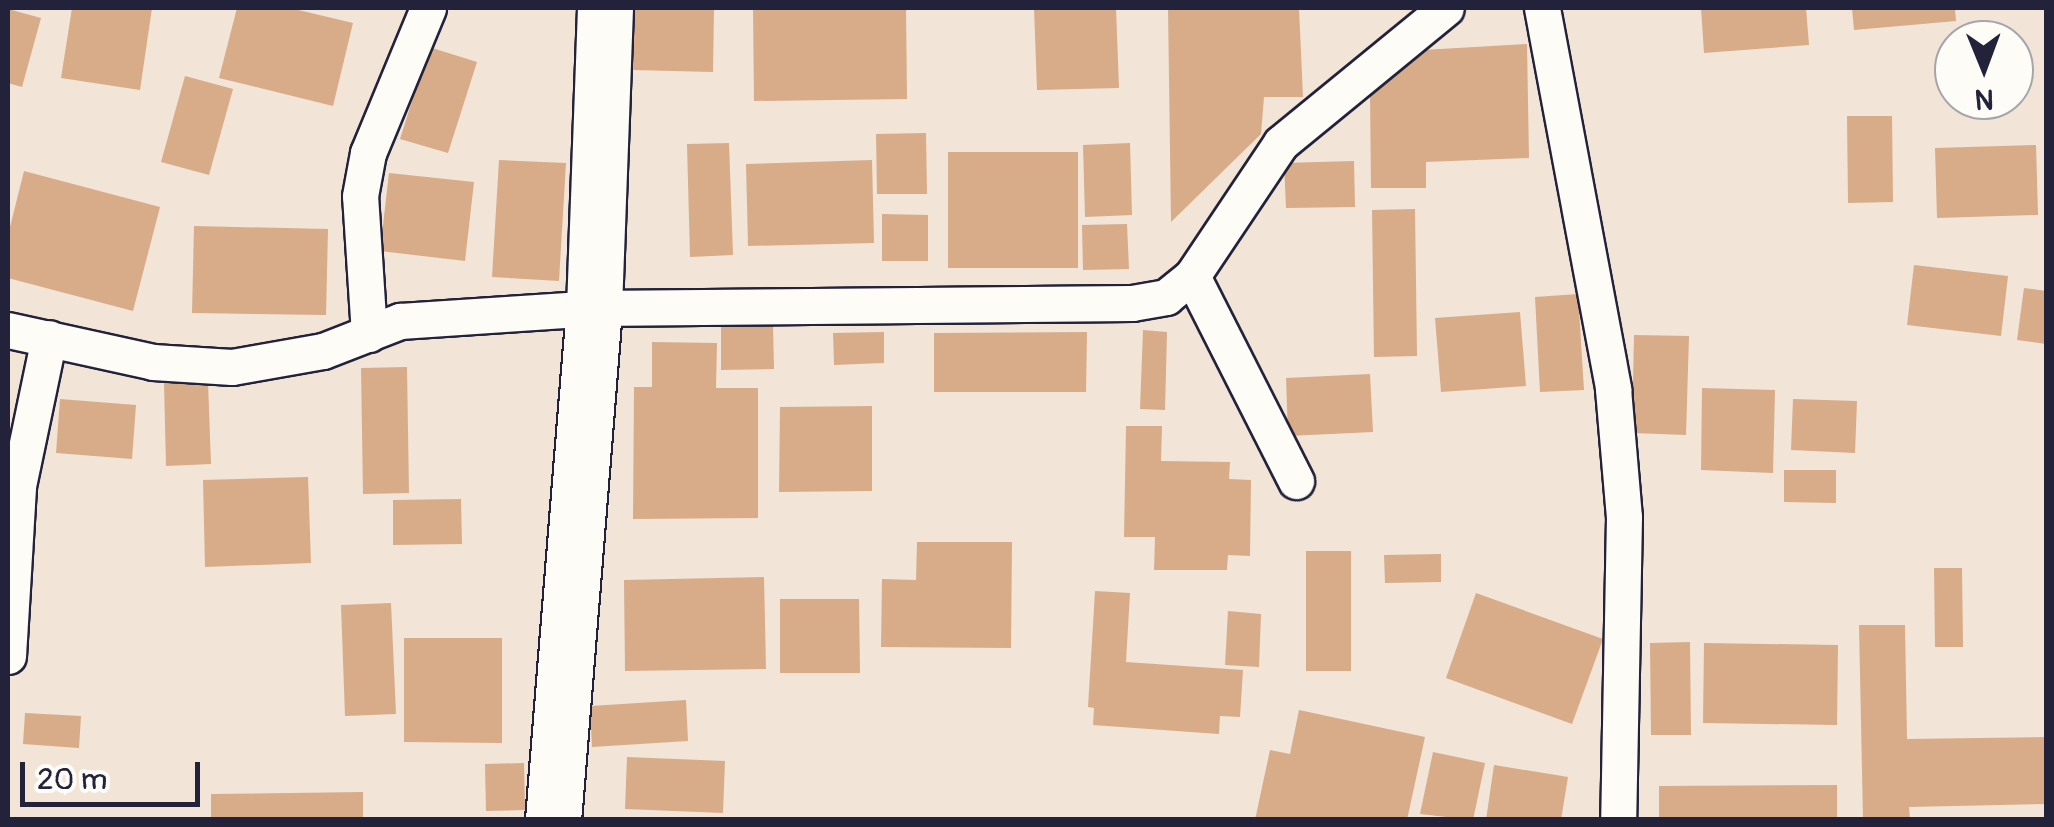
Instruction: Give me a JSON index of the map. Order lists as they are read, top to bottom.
{
  "scale_bar": "20 m",
  "north": "bottom"
}
